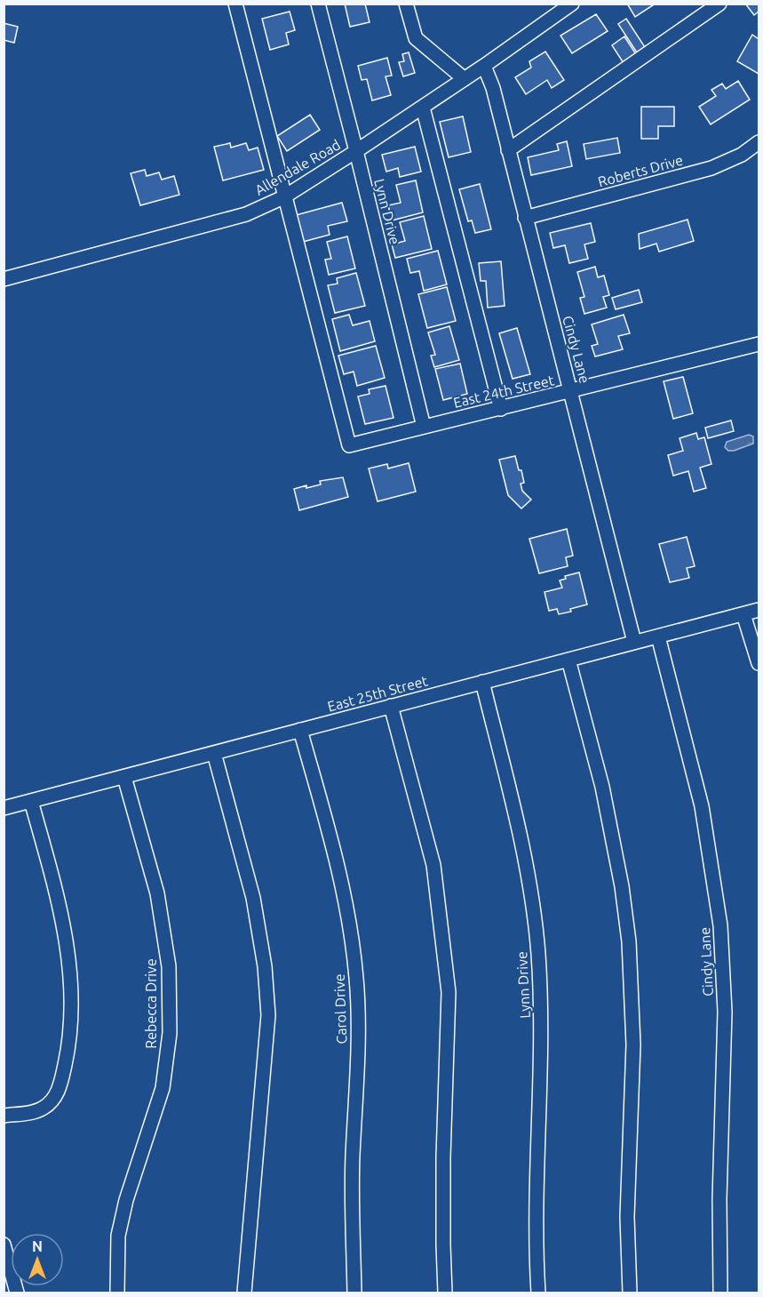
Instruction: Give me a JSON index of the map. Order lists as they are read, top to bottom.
{
  "streets": {
    "street": [
      "Allendale Road",
      "Roberts Drive",
      "Lynn Drive",
      "Cindy Lane",
      "East 24th Street",
      "East 25th Street",
      "Rebecca Drive",
      "Carol Drive"
    ]
  },
  "crossings": [
    ["Allendale Road", "Lynn Drive"],
    ["Allendale Road", "Cindy Lane"],
    ["Allendale Road", "East 24th Street"],
    ["Roberts Drive", "Cindy Lane"],
    ["Lynn Drive", "East 24th Street"],
    ["Lynn Drive", "East 25th Street"],
    ["Cindy Lane", "East 24th Street"],
    ["Cindy Lane", "East 25th Street"],
    ["East 25th Street", "Rebecca Drive"],
    ["East 25th Street", "Carol Drive"]
  ],
  "north": "top"
}
